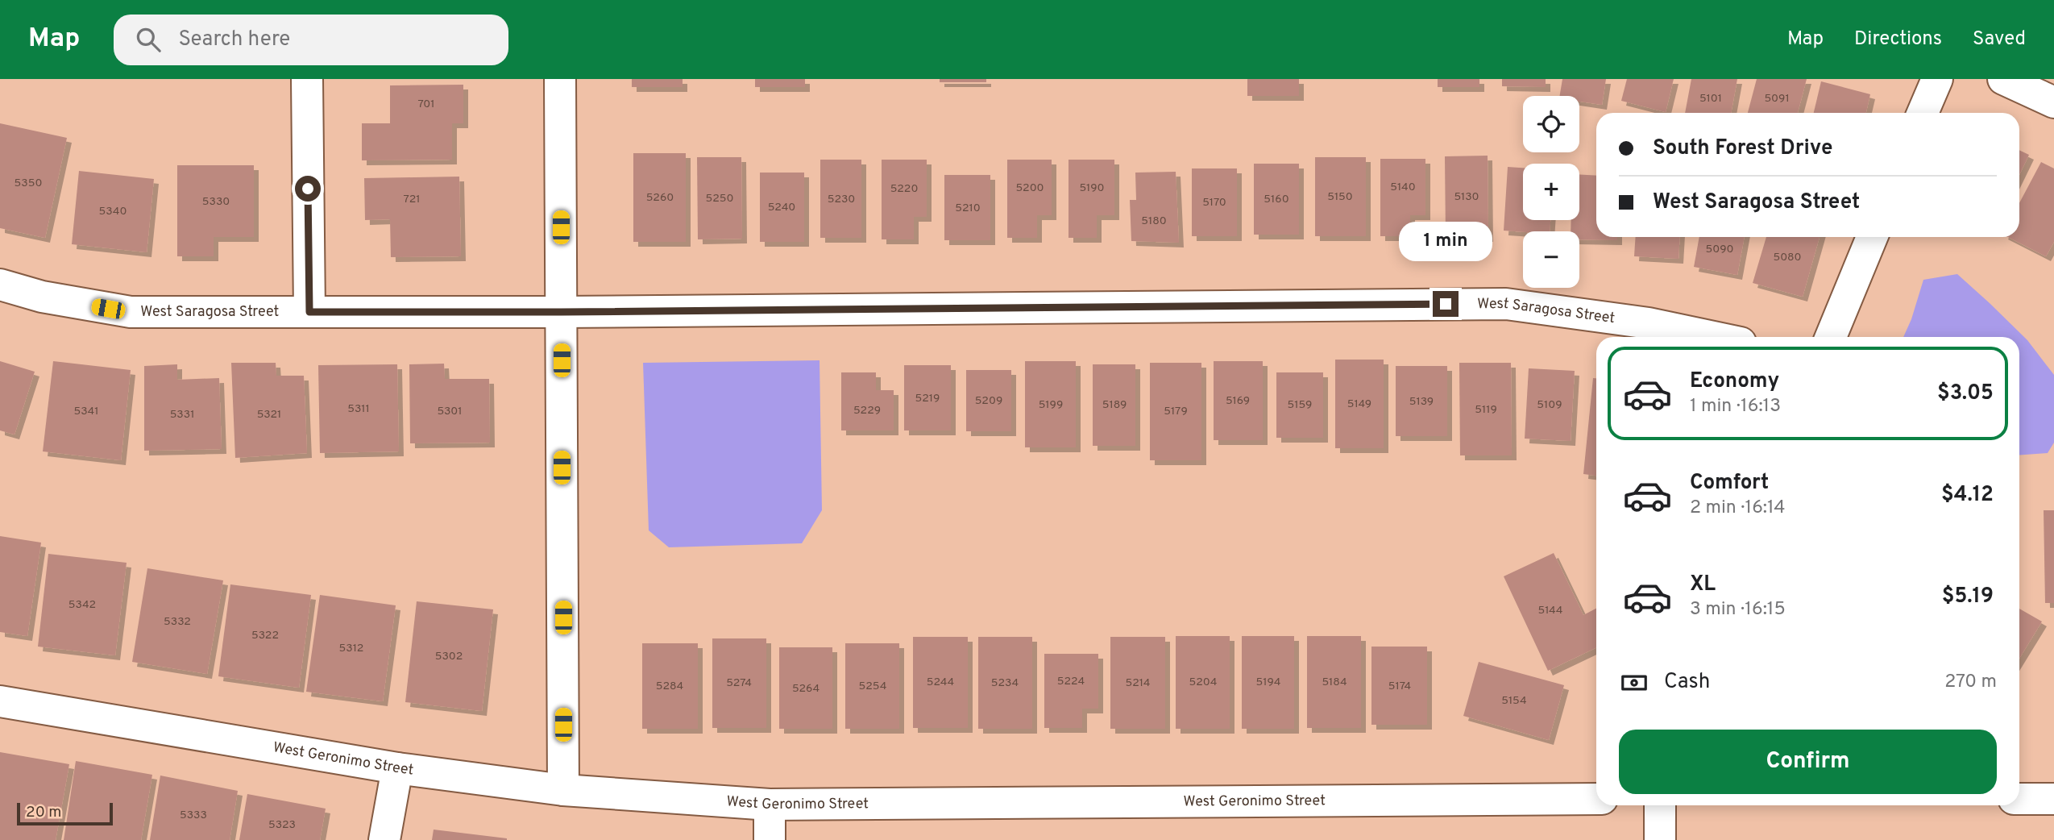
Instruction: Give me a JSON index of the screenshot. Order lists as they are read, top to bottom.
{
  "streets": {
    "street": ["West Saragosa Street", "West Geronimo Street"]
  },
  "house_numbers": [
    "5101",
    "5091",
    "701",
    "5350",
    "5140",
    "5200",
    "5190",
    "5220",
    "5150",
    "5130",
    "5260",
    "5250",
    "721",
    "5230",
    "5160",
    "5330",
    "5170",
    "5240",
    "5210",
    "5340",
    "5180",
    "5090",
    "5080",
    "5219",
    "5209",
    "5169",
    "5139",
    "5149",
    "5199",
    "5189",
    "5159",
    "5109",
    "5311",
    "5119",
    "5229",
    "5341",
    "5301",
    "5179",
    "5331",
    "5321",
    "5342",
    "5144",
    "5332",
    "5322",
    "5312",
    "5302",
    "5224",
    "5244",
    "5204",
    "5194",
    "5184",
    "5274",
    "5234",
    "5214",
    "5284",
    "5254",
    "5174",
    "5264",
    "5154",
    "5333",
    "5323"
  ],
  "scale_bar": "20 m",
  "page": {
    "header": "Map",
    "search": "Search here",
    "nav": ["Map", "Directions", "Saved"],
    "map_buttons": ["+", "−"],
    "banner": ["South Forest Drive", "West Saragosa Street"],
    "bubble": "1 min",
    "list": [
      {
        "name": "Economy",
        "note": "1 min · 16:13",
        "value": "$3.05"
      },
      {
        "name": "Comfort",
        "note": "2 min · 16:14",
        "value": "$4.12"
      },
      {
        "name": "XL",
        "note": "3 min · 16:15",
        "value": "$5.19"
      }
    ],
    "pay": ["Cash", "270 m"],
    "buttons": "Confirm",
    "scale": "20 m"
  }
}
